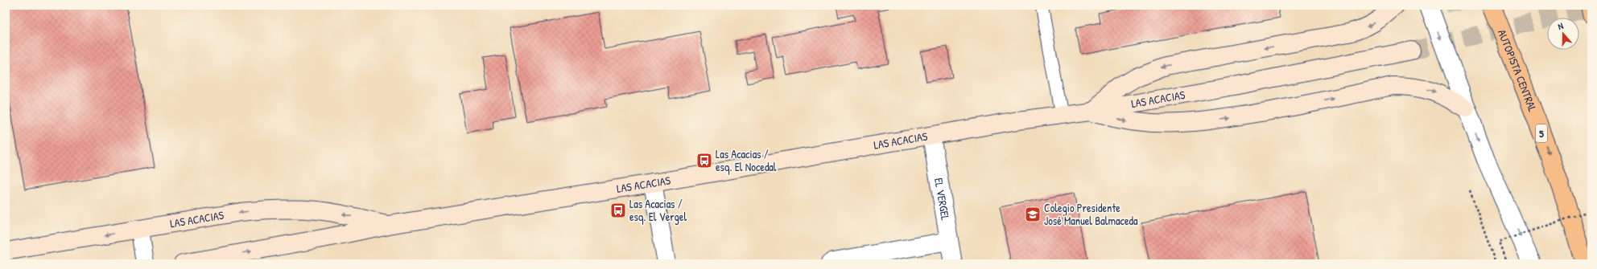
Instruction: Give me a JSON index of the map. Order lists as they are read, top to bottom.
{
  "streets": {
    "highway": ["AUTOPISTA CENTRAL", "5"],
    "main road": ["LAS ACACIAS"],
    "street": ["EL VERGEL"]
  },
  "crossings": [
    ["LAS ACACIAS", "EL VERGEL"]
  ],
  "one_way": ["AUTOPISTA CENTRAL"],
  "places": {
    "bus stop": ["Las Acacias / esq. El Nocedal", "Las Acacias / esq. El Vergel"],
    "school or university": ["Colegio Presidente José Manuel Balmaceda"]
  },
  "north": "top"
}
